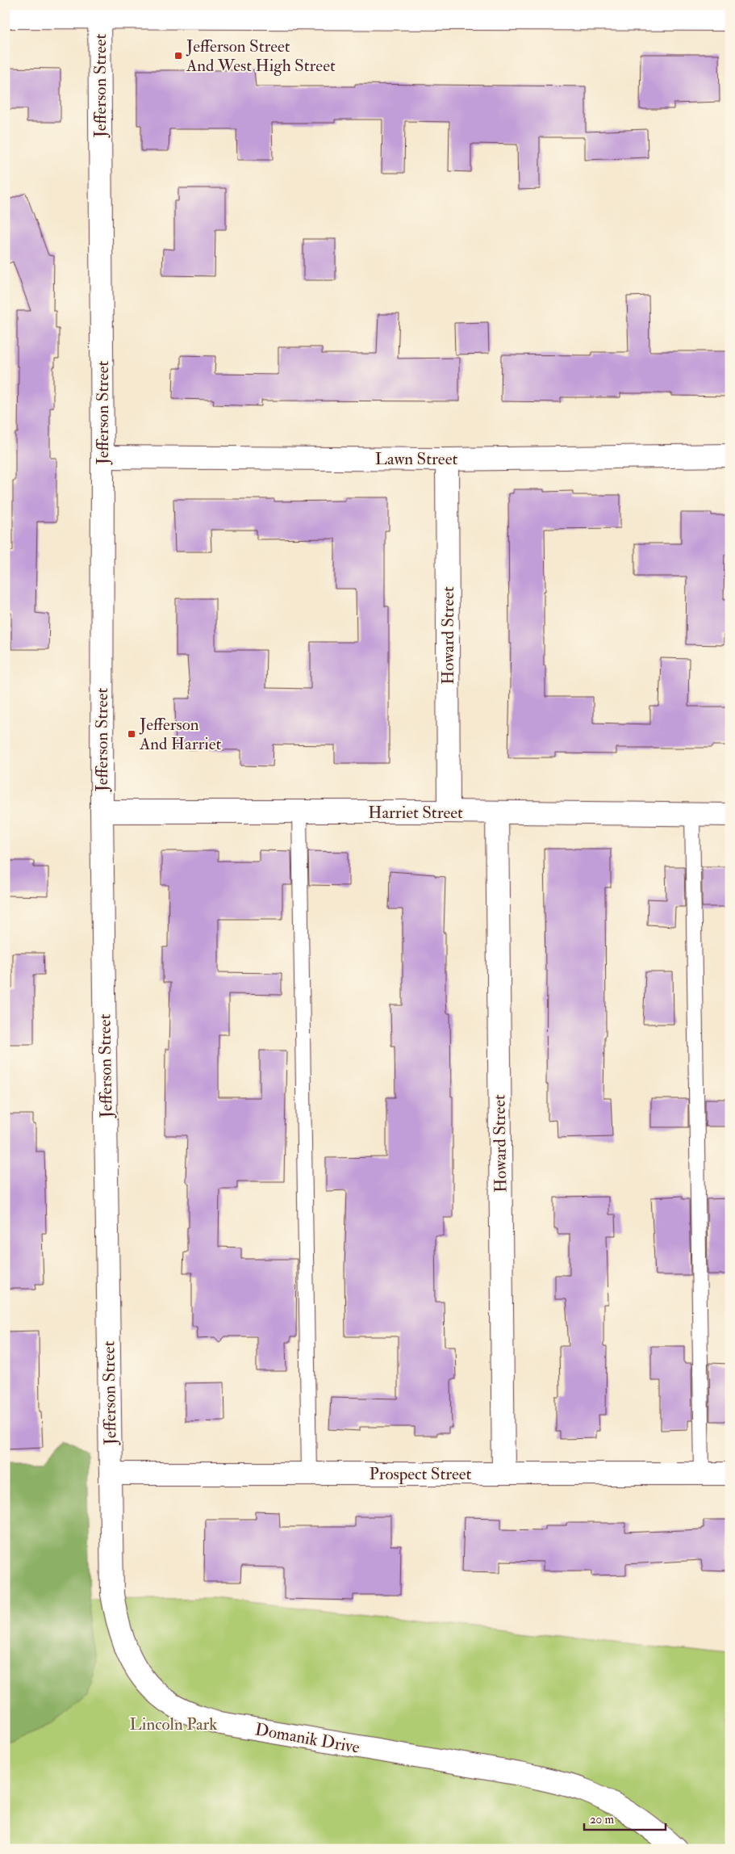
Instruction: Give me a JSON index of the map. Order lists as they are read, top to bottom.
{
  "streets": {
    "street": [
      "Jefferson Street",
      "Lawn Street",
      "Howard Street",
      "Harriet Street",
      "Prospect Street",
      "Domanik Drive"
    ]
  },
  "crossings": [
    ["Jefferson Street", "Lawn Street"],
    ["Jefferson Street", "Harriet Street"],
    ["Jefferson Street", "Prospect Street"],
    ["Jefferson Street", "Domanik Drive"],
    ["Lawn Street", "Howard Street"],
    ["Howard Street", "Harriet Street"],
    ["Howard Street", "Prospect Street"],
    ["Prospect Street", "Domanik Drive"]
  ],
  "parks": ["Lincoln Park"],
  "places": {
    "transit": ["Jefferson Street And West High Street", "Jefferson And Harriet"]
  },
  "scale_bar": "20 m"
}
